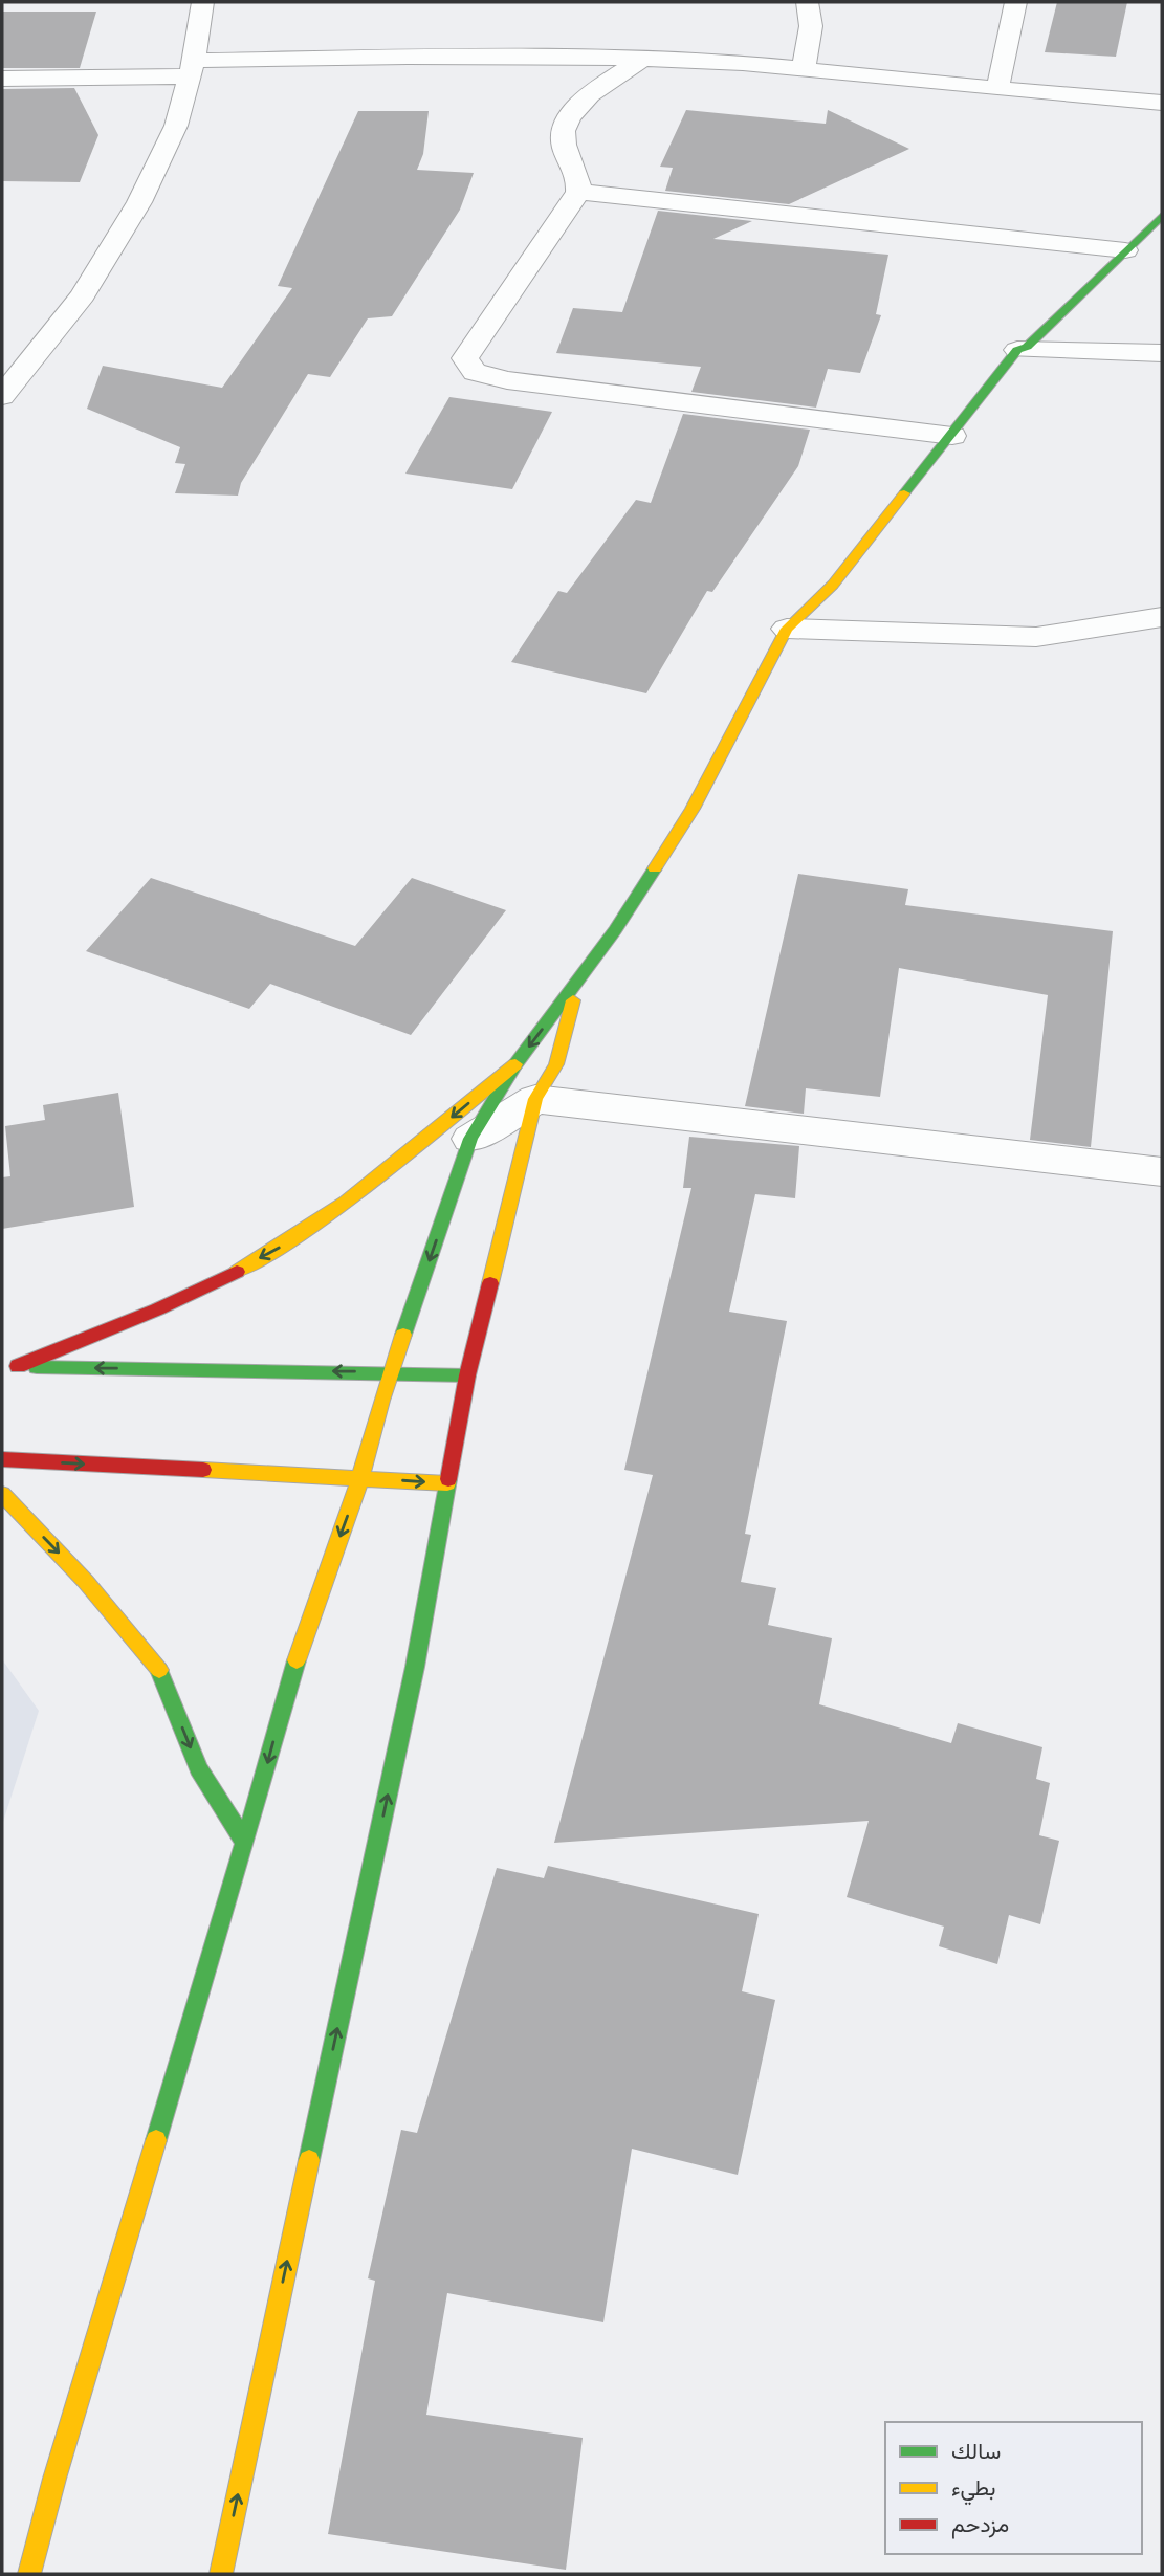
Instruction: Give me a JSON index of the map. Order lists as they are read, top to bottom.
{
  "legend": ["سالك", "بطيء", "مزدحم"]
}
